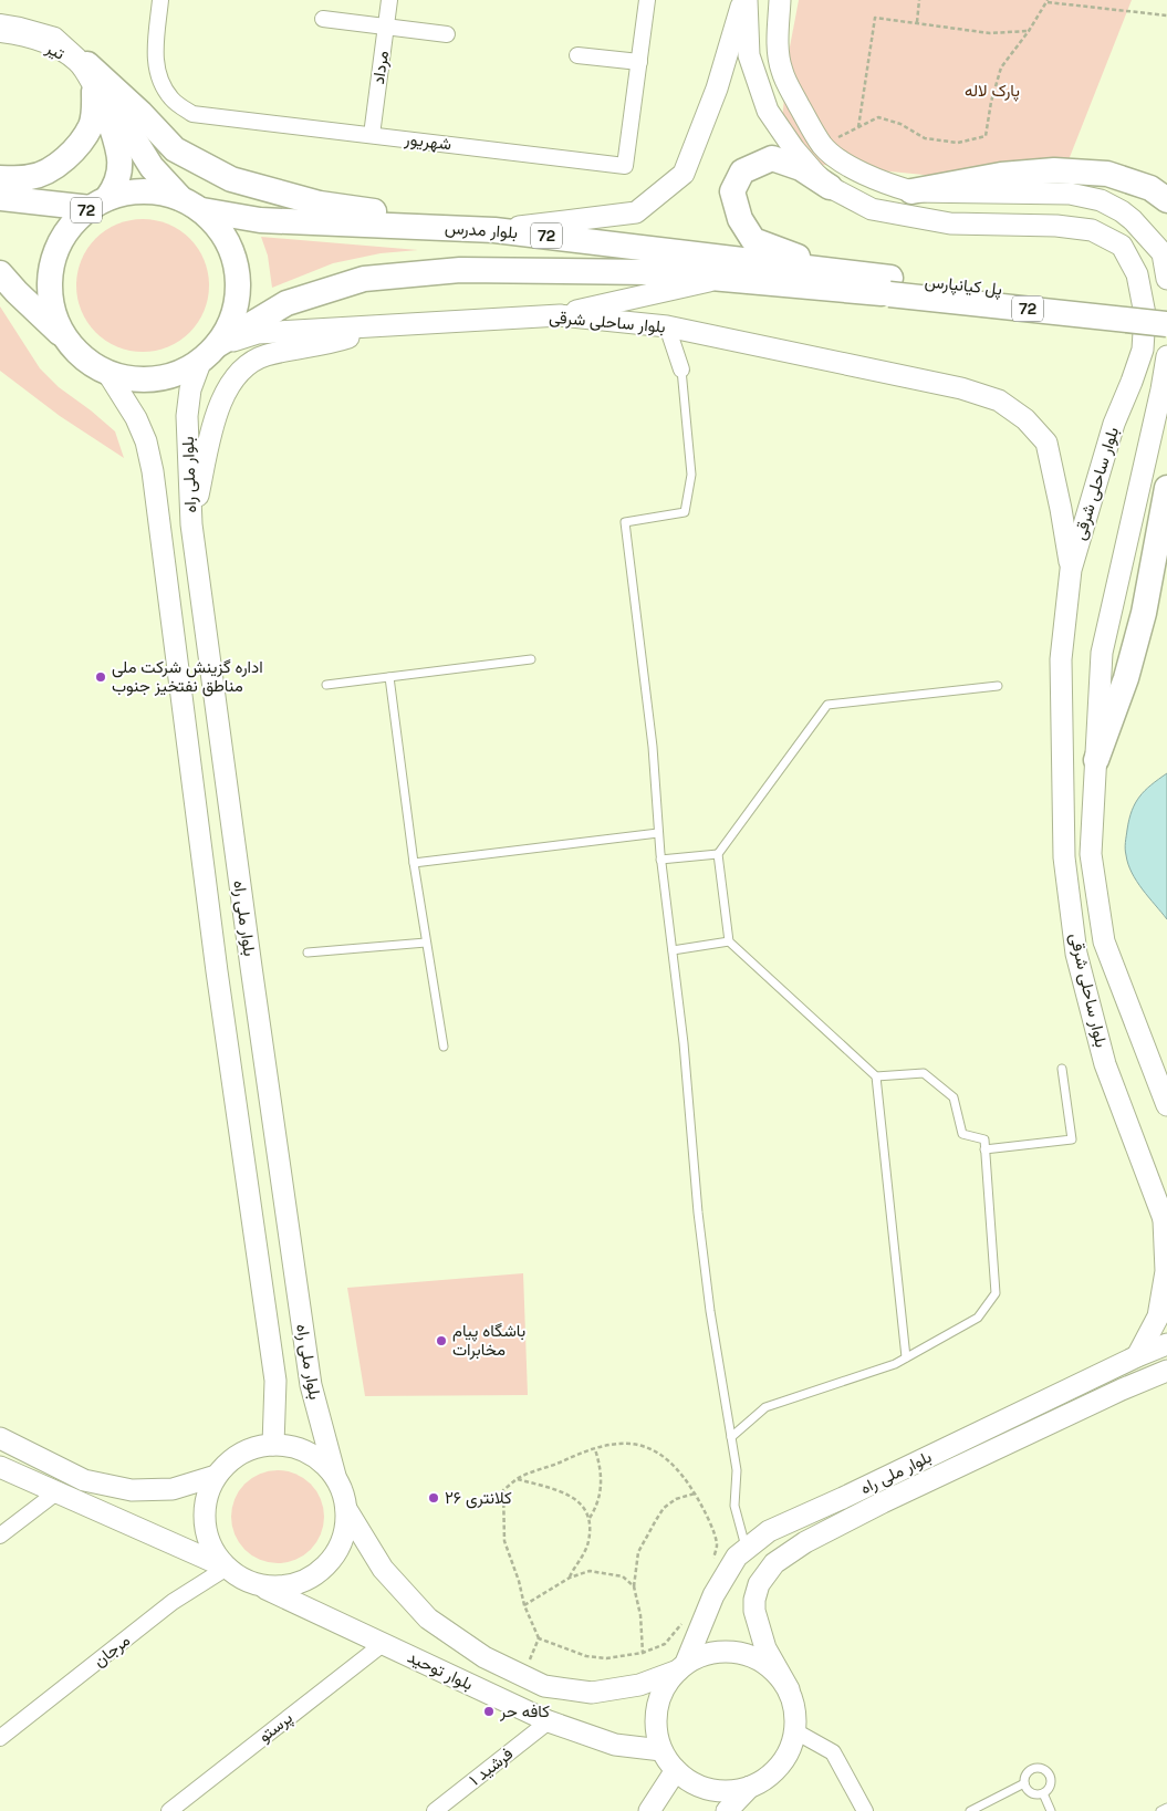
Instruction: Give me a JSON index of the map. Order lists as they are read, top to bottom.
{
  "streets": {
    "highway": ["72", "بلوار مدرس", "پل کیانپارس"],
    "main road": ["بلوار ساحلی شرقی", "بلوار ملی راه", "بلوار توحید"],
    "street": [
      "تیر",
      "مرداد",
      "شهریور",
      "مرجان",
      "پرستو",
      "فرشید ۱"
    ]
  },
  "crossings": [
    ["مرداد", "شهریور"],
    ["72", "بلوار مدرس"],
    ["72", "پل کیانپارس"],
    ["72", "بلوار ساحلی شرقی"],
    ["72", "بلوار ملی راه"],
    ["بلوار مدرس", "پل کیانپارس"],
    ["بلوار مدرس", "بلوار ساحلی شرقی"],
    ["بلوار مدرس", "بلوار ملی راه"],
    ["بلوار ساحلی شرقی", "بلوار ملی راه"],
    ["بلوار ملی راه", "مرجان"],
    ["بلوار ملی راه", "بلوار توحید"],
    ["مرجان", "بلوار توحید"],
    ["بلوار توحید", "پرستو"],
    ["بلوار توحید", "فرشید ۱"]
  ],
  "parks": ["پارک لاله"],
  "places": [
    "اداره گزینش شرکت ملی مناطق نفتخیز جنوب",
    "باشگاه پیام مخابرات",
    "کلانتری ۲۶",
    "کافه حر"
  ]
}
